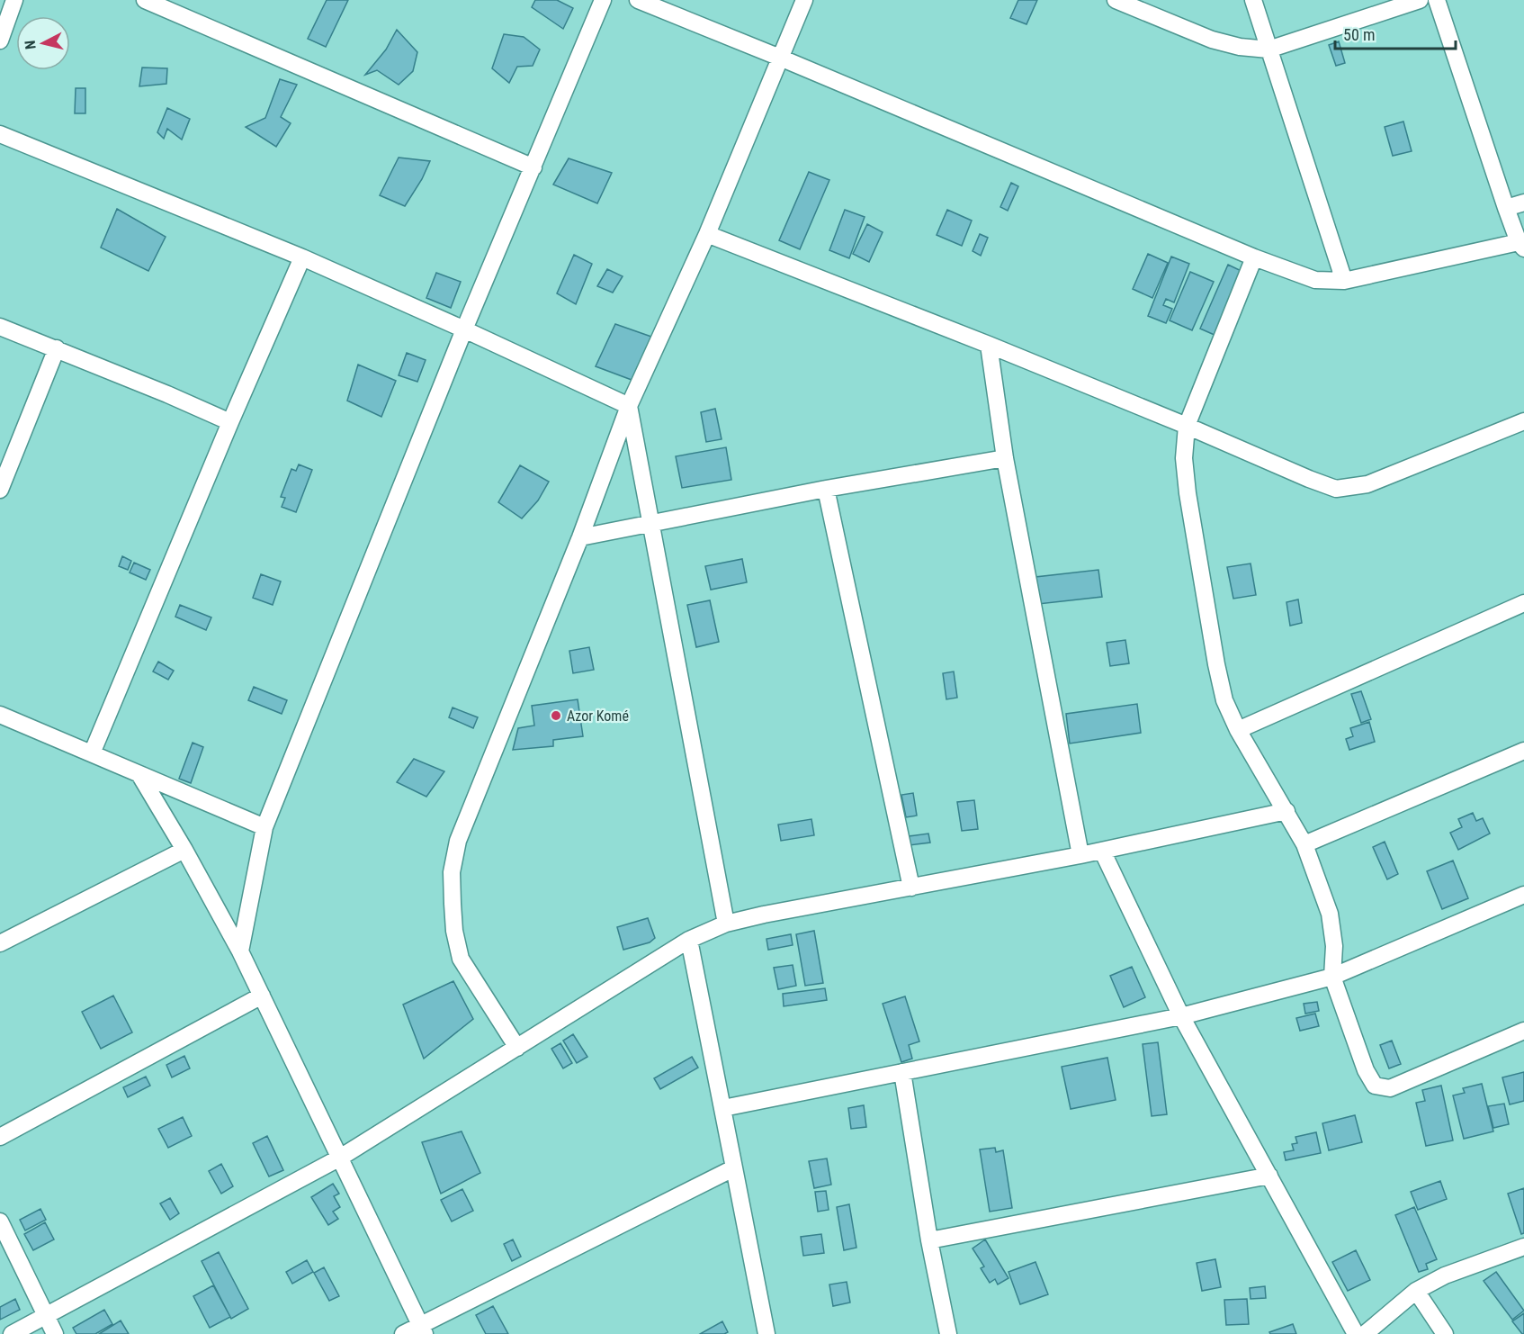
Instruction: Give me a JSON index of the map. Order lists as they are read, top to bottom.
{
  "places": ["Azor Komé"],
  "scale_bar": "50 m",
  "north": "left"
}
